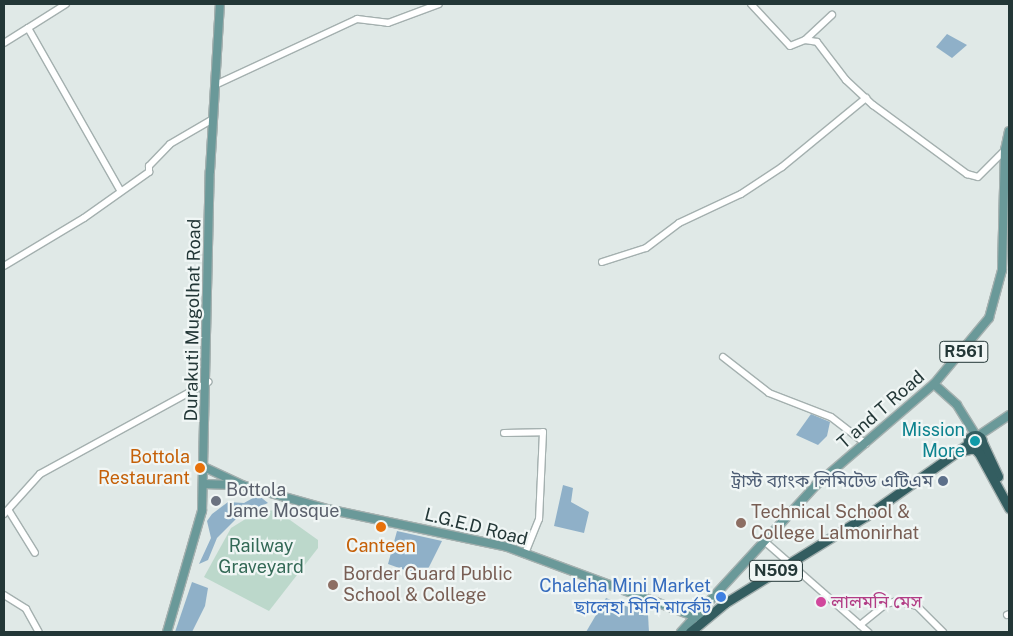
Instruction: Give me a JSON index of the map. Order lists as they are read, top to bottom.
{
  "streets": {
    "highway": ["N509"],
    "main road": [
      "Durakuti Mugolhat Road",
      "R561",
      "T and T Road",
      "L.G.E.D Road"
    ]
  },
  "crossings": [
    ["R561", "T and T Road"],
    ["R561", "N509"],
    ["T and T Road", "L.G.E.D Road"],
    ["L.G.E.D Road", "N509"]
  ],
  "parks": ["Railway Graveyard"],
  "places": [
    "Mission More",
    "Bottola Restaurant",
    "ট্রাস্ট ব্যাংক লিমিটেড এটিএম",
    "Bottola Jame Mosque",
    "Technical School & College Lalmonirhat",
    "Canteen",
    "Border Guard Public School & College",
    "Chaleha Mini Market ছালেহা মিনি মার্কেট",
    "লালমনি মেস"
  ]
}
